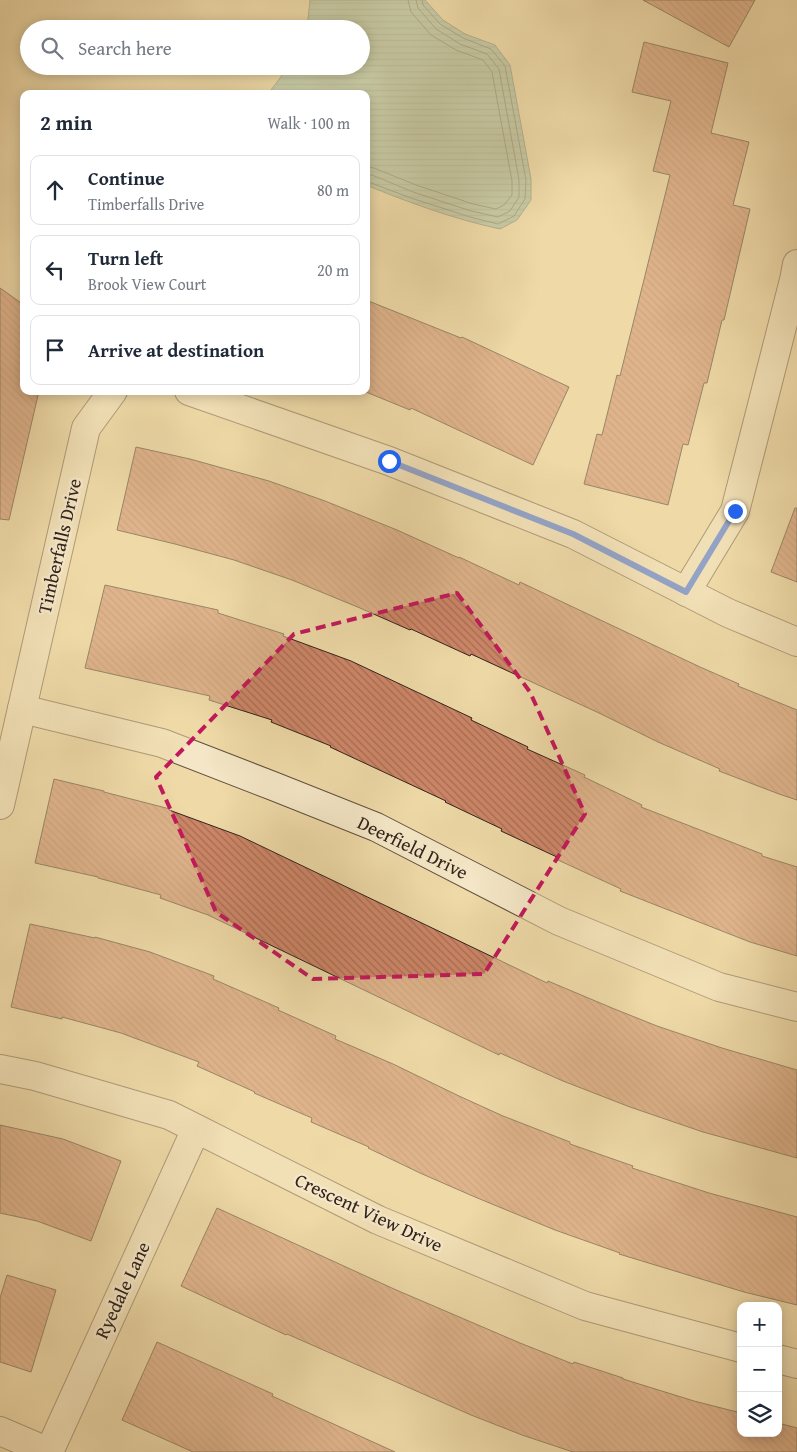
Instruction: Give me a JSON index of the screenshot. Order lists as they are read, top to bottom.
{
  "streets": {
    "street": [
      "Timberfalls Drive",
      "Deerfield Drive",
      "Crescent View Drive",
      "Ryedale Lane"
    ]
  },
  "crossings": [
    ["Timberfalls Drive", "Deerfield Drive"],
    ["Crescent View Drive", "Ryedale Lane"]
  ],
  "page": {
    "search": "Search here",
    "heading": ["2 min", "Walk · 100 m"],
    "list": [
      ["Continue", "Timberfalls Drive", "80 m"],
      ["Turn left", "Brook View Court", "20 m"],
      "Arrive at destination"
    ],
    "map_buttons": ["+", "−"]
  }
}
